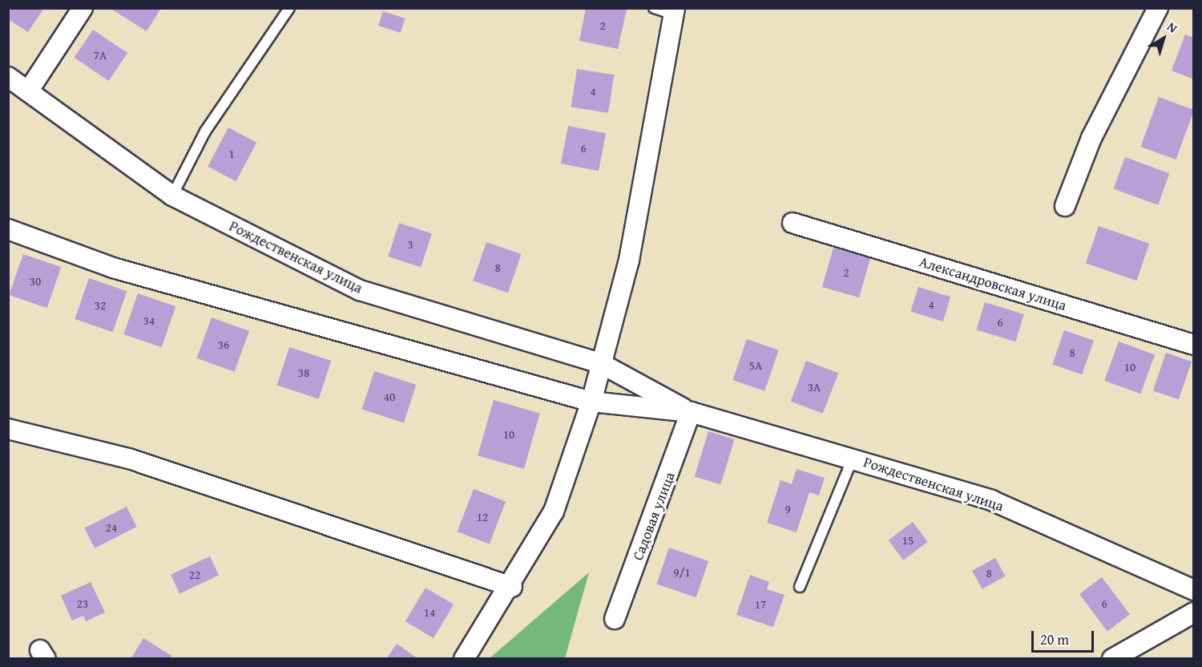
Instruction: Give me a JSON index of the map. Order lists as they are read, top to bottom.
{
  "streets": {
    "street": ["Рождественская улица", "Александровская улица", "Садовая улица"]
  },
  "crossings": [
    ["Рождественская улица", "Садовая улица"]
  ],
  "house_numbers": [
    "2",
    "7А",
    "4",
    "6",
    "1",
    "3",
    "8",
    "2",
    "30",
    "4",
    "32",
    "34",
    "6",
    "36",
    "8",
    "5А",
    "10",
    "38",
    "3А",
    "40",
    "10",
    "9",
    "12",
    "24",
    "15",
    "9/1",
    "8",
    "22",
    "23",
    "6",
    "17",
    "14"
  ],
  "scale_bar": "20 m",
  "north": "top right"
}
